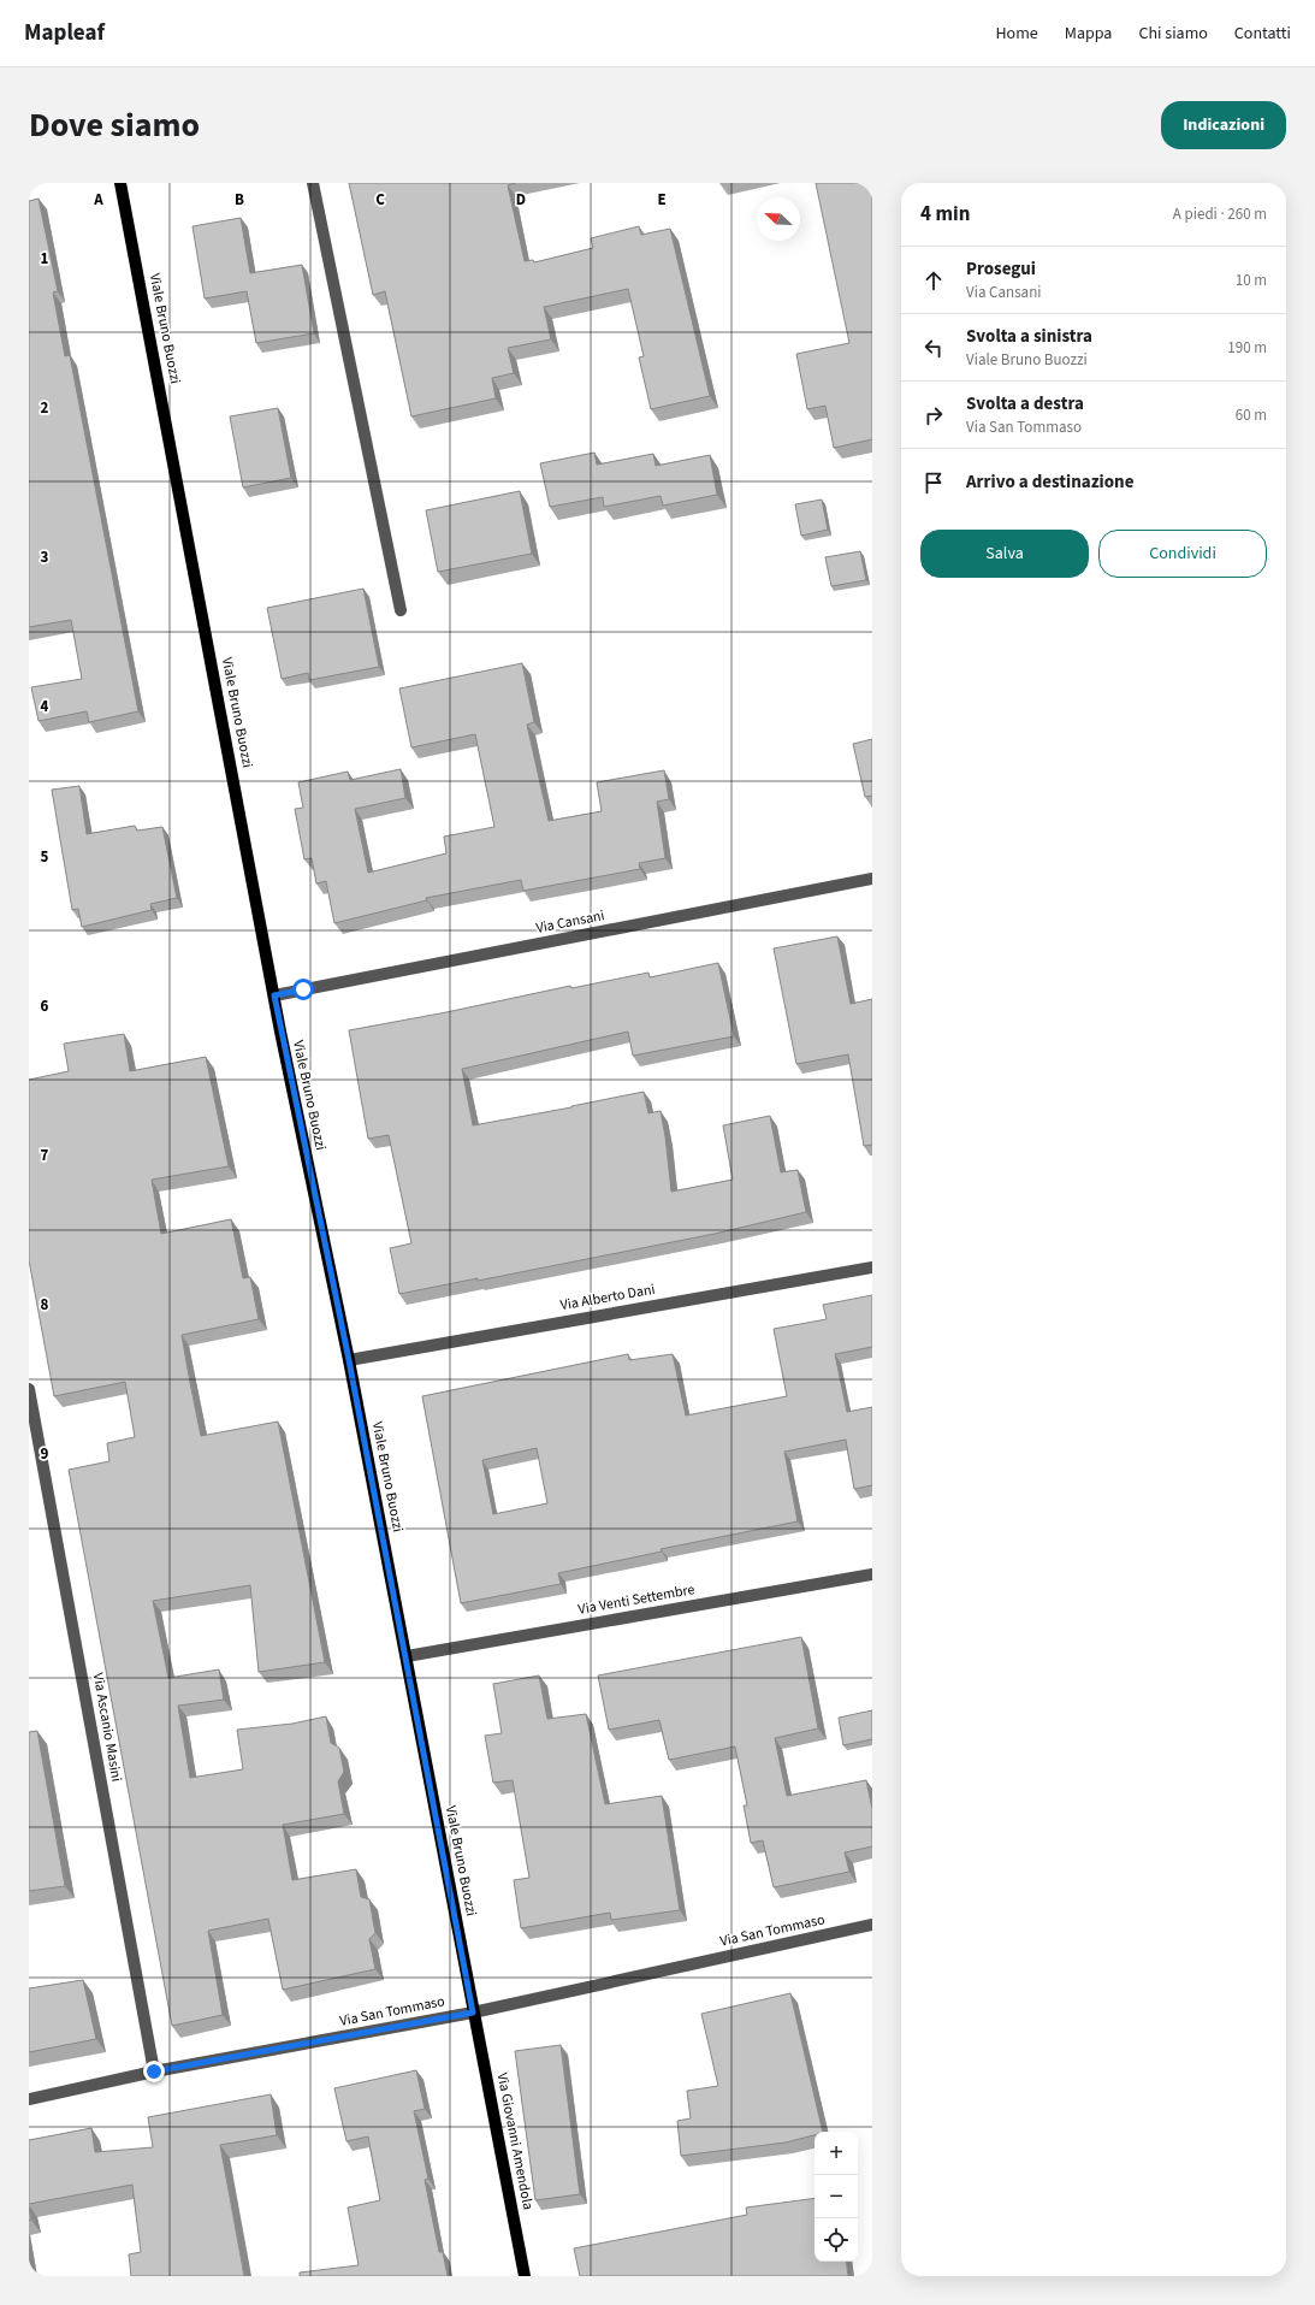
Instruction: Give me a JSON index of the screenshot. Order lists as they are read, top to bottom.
{
  "streets": {
    "main road": ["Viale Bruno Buozzi", "Via Giovanni Amendola"],
    "street": [
      "Via Cansani",
      "Via Alberto Dani",
      "Via Venti Settembre",
      "Via Ascanio Masini",
      "Via San Tommaso"
    ]
  },
  "crossings": [
    ["Viale Bruno Buozzi", "Via Cansani"],
    ["Viale Bruno Buozzi", "Via Alberto Dani"],
    ["Viale Bruno Buozzi", "Via Venti Settembre"],
    ["Viale Bruno Buozzi", "Via San Tommaso"],
    ["Viale Bruno Buozzi", "Via Giovanni Amendola"],
    ["Via Ascanio Masini", "Via San Tommaso"],
    ["Via San Tommaso", "Via Giovanni Amendola"]
  ],
  "north": "top left",
  "page": {
    "header": "Mapleaf",
    "nav": [
      "Home",
      "Mappa",
      "Chi siamo",
      "Contatti"
    ],
    "title": "Dove siamo",
    "buttons": [
      "Indicazioni",
      ["Salva", "Condividi"]
    ],
    "heading": ["4 min", "A piedi · 260 m"],
    "list": [
      ["Prosegui", "Via Cansani", "10 m"],
      ["Svolta a sinistra", "Viale Bruno Buozzi", "190 m"],
      ["Svolta a destra", "Via San Tommaso", "60 m"],
      "Arrivo a destinazione"
    ],
    "map_buttons": ["+", "−"]
  },
  "grid": {
    "columns": [
      "A",
      "B",
      "C",
      "D",
      "E"
    ],
    "rows": [
      "1",
      "2",
      "3",
      "4",
      "5",
      "6",
      "7",
      "8",
      "9"
    ]
  }
}
